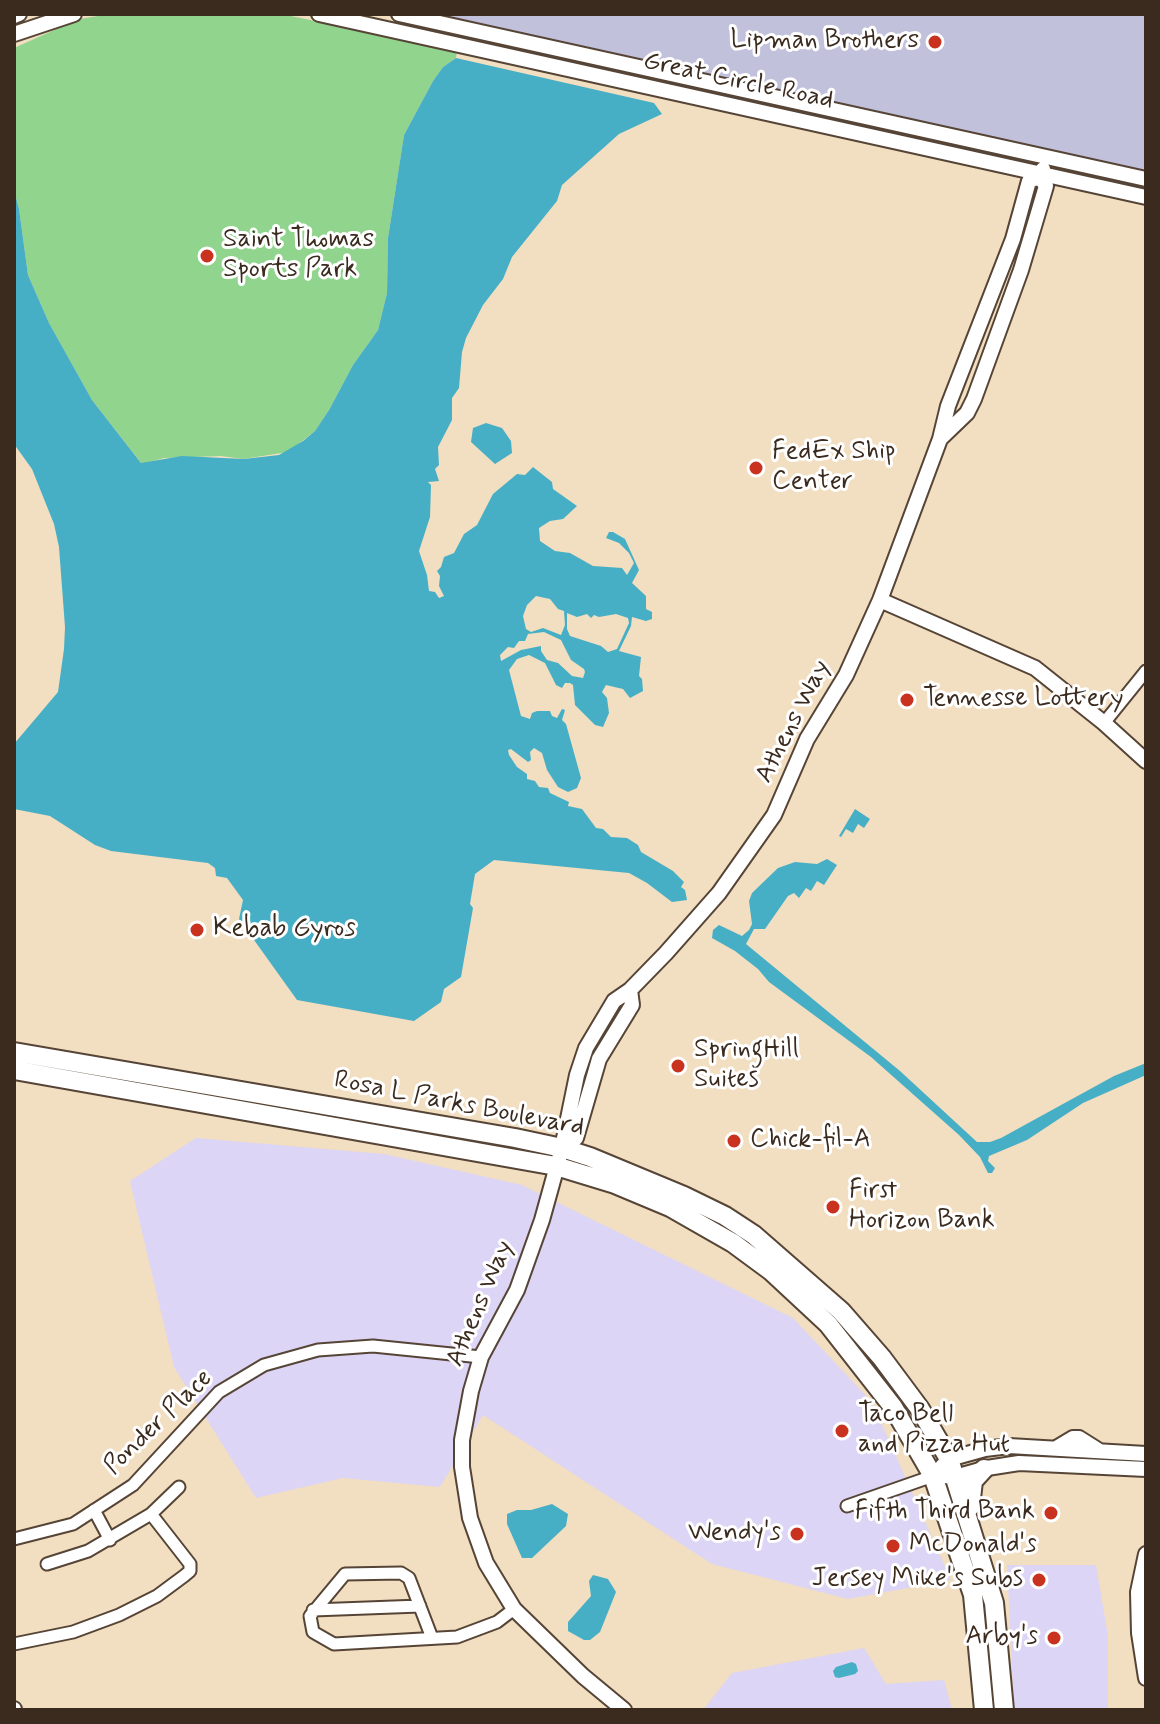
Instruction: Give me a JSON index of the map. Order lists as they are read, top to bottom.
{
  "streets": {
    "main road": ["Rosa L Parks Boulevard"],
    "street": ["Great Circle Road", "Athens Way", "Ponder Place"]
  },
  "crossings": [
    ["Great Circle Road", "Athens Way"],
    ["Athens Way", "Rosa L Parks Boulevard"],
    ["Athens Way", "Ponder Place"]
  ],
  "places": [
    "Lipman Brothers",
    "Saint Thomas Sports Park",
    "FedEx Ship Center",
    "Tennesse Lottery",
    "Kebab Gyros",
    "SpringHill Suites",
    "Chick-fil-A",
    "First Horizon Bank",
    "Taco Bell and Pizza Hut",
    "Fifth Third Bank",
    "Wendy's",
    "McDonald's",
    "Jersey Mike's Subs",
    "Arby's"
  ]
}
